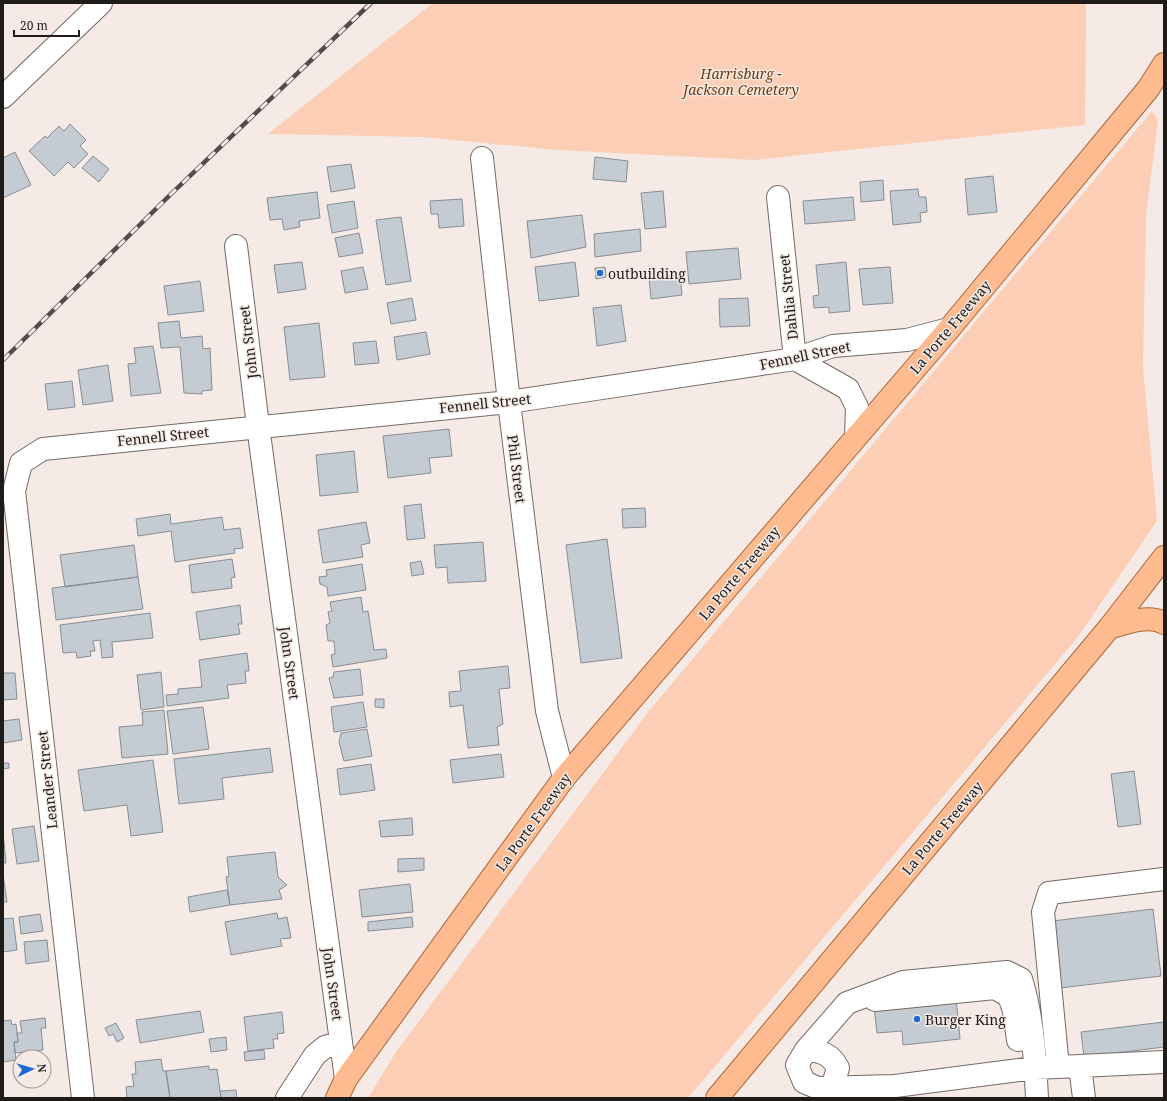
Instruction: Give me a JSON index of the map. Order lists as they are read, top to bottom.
{
  "streets": {
    "main road": ["La Porte Freeway"],
    "street": [
      "Dahlia Street",
      "John Street",
      "Fennell Street",
      "Phil Street",
      "Leander Street"
    ]
  },
  "crossings": [
    ["Dahlia Street", "La Porte Freeway"],
    ["Dahlia Street", "Fennell Street"],
    ["La Porte Freeway", "John Street"],
    ["La Porte Freeway", "Fennell Street"],
    ["La Porte Freeway", "Phil Street"],
    ["John Street", "Fennell Street"],
    ["Fennell Street", "Phil Street"],
    ["Fennell Street", "Leander Street"]
  ],
  "parks": ["Harrisburg - Jackson Cemetery"],
  "places": ["outbuilding", "Burger King"],
  "scale_bar": "20 m",
  "north": "right"
}
